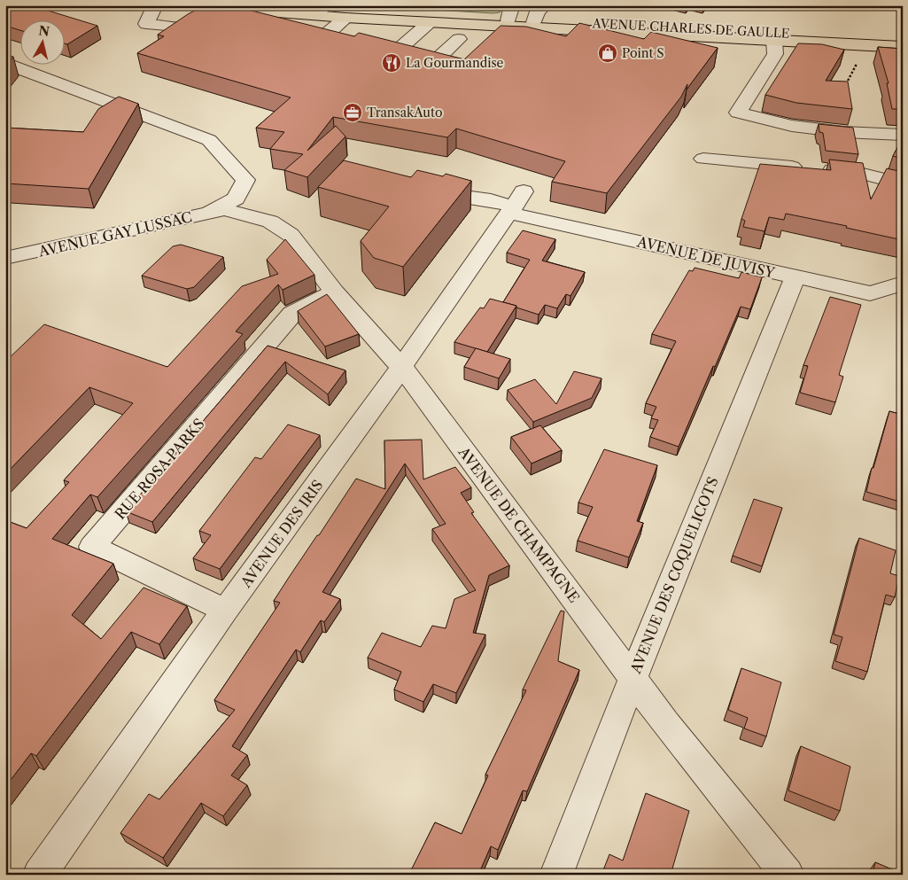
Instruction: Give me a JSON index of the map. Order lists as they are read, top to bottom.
{
  "streets": {
    "main road": ["AVENUE CHARLES DE GAULLE"],
    "street": [
      "AVENUE GAY LUSSAC",
      "AVENUE DE JUVISY",
      "RUE ROSA PARKS",
      "AVENUE DE CHAMPAGNE",
      "AVENUE DES IRIS",
      "AVENUE DES COQUELICOTS"
    ]
  },
  "crossings": [
    ["AVENUE GAY LUSSAC", "AVENUE DE CHAMPAGNE"],
    ["AVENUE DE JUVISY", "AVENUE DES IRIS"],
    ["AVENUE DE JUVISY", "AVENUE DES COQUELICOTS"],
    ["RUE ROSA PARKS", "AVENUE DE CHAMPAGNE"],
    ["RUE ROSA PARKS", "AVENUE DES IRIS"],
    ["AVENUE DE CHAMPAGNE", "AVENUE DES IRIS"],
    ["AVENUE DE CHAMPAGNE", "AVENUE DES COQUELICOTS"]
  ],
  "places": {
    "shop": ["Point S"],
    "restaurant": ["La Gourmandise"],
    "office": ["TransakAuto"]
  },
  "north": "top"
}
